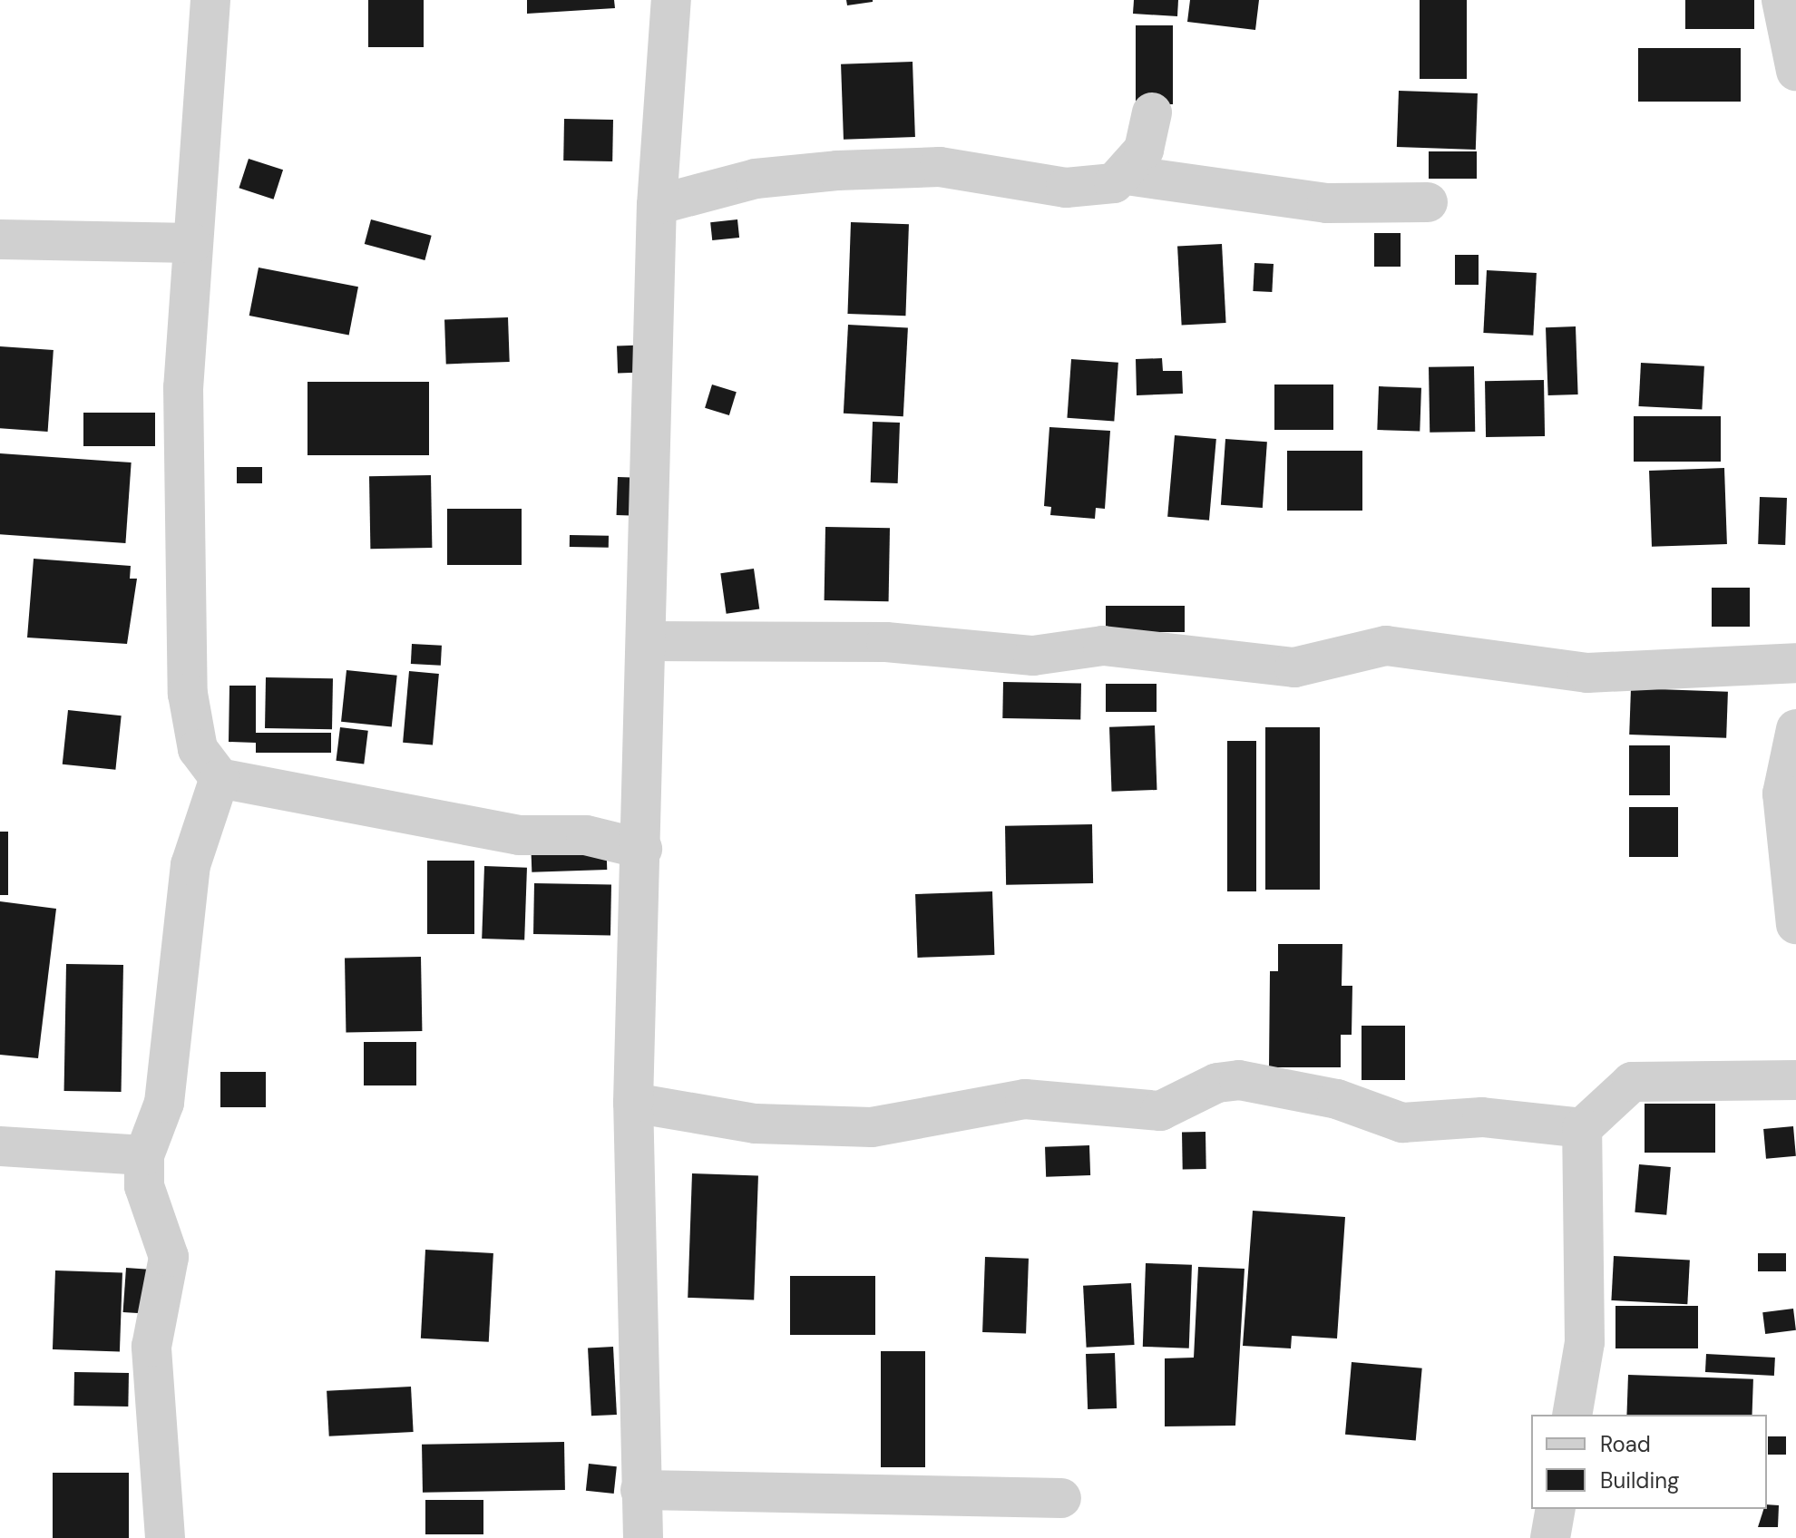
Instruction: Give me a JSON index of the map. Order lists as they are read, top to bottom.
{
  "legend": ["Road", "Building"]
}
